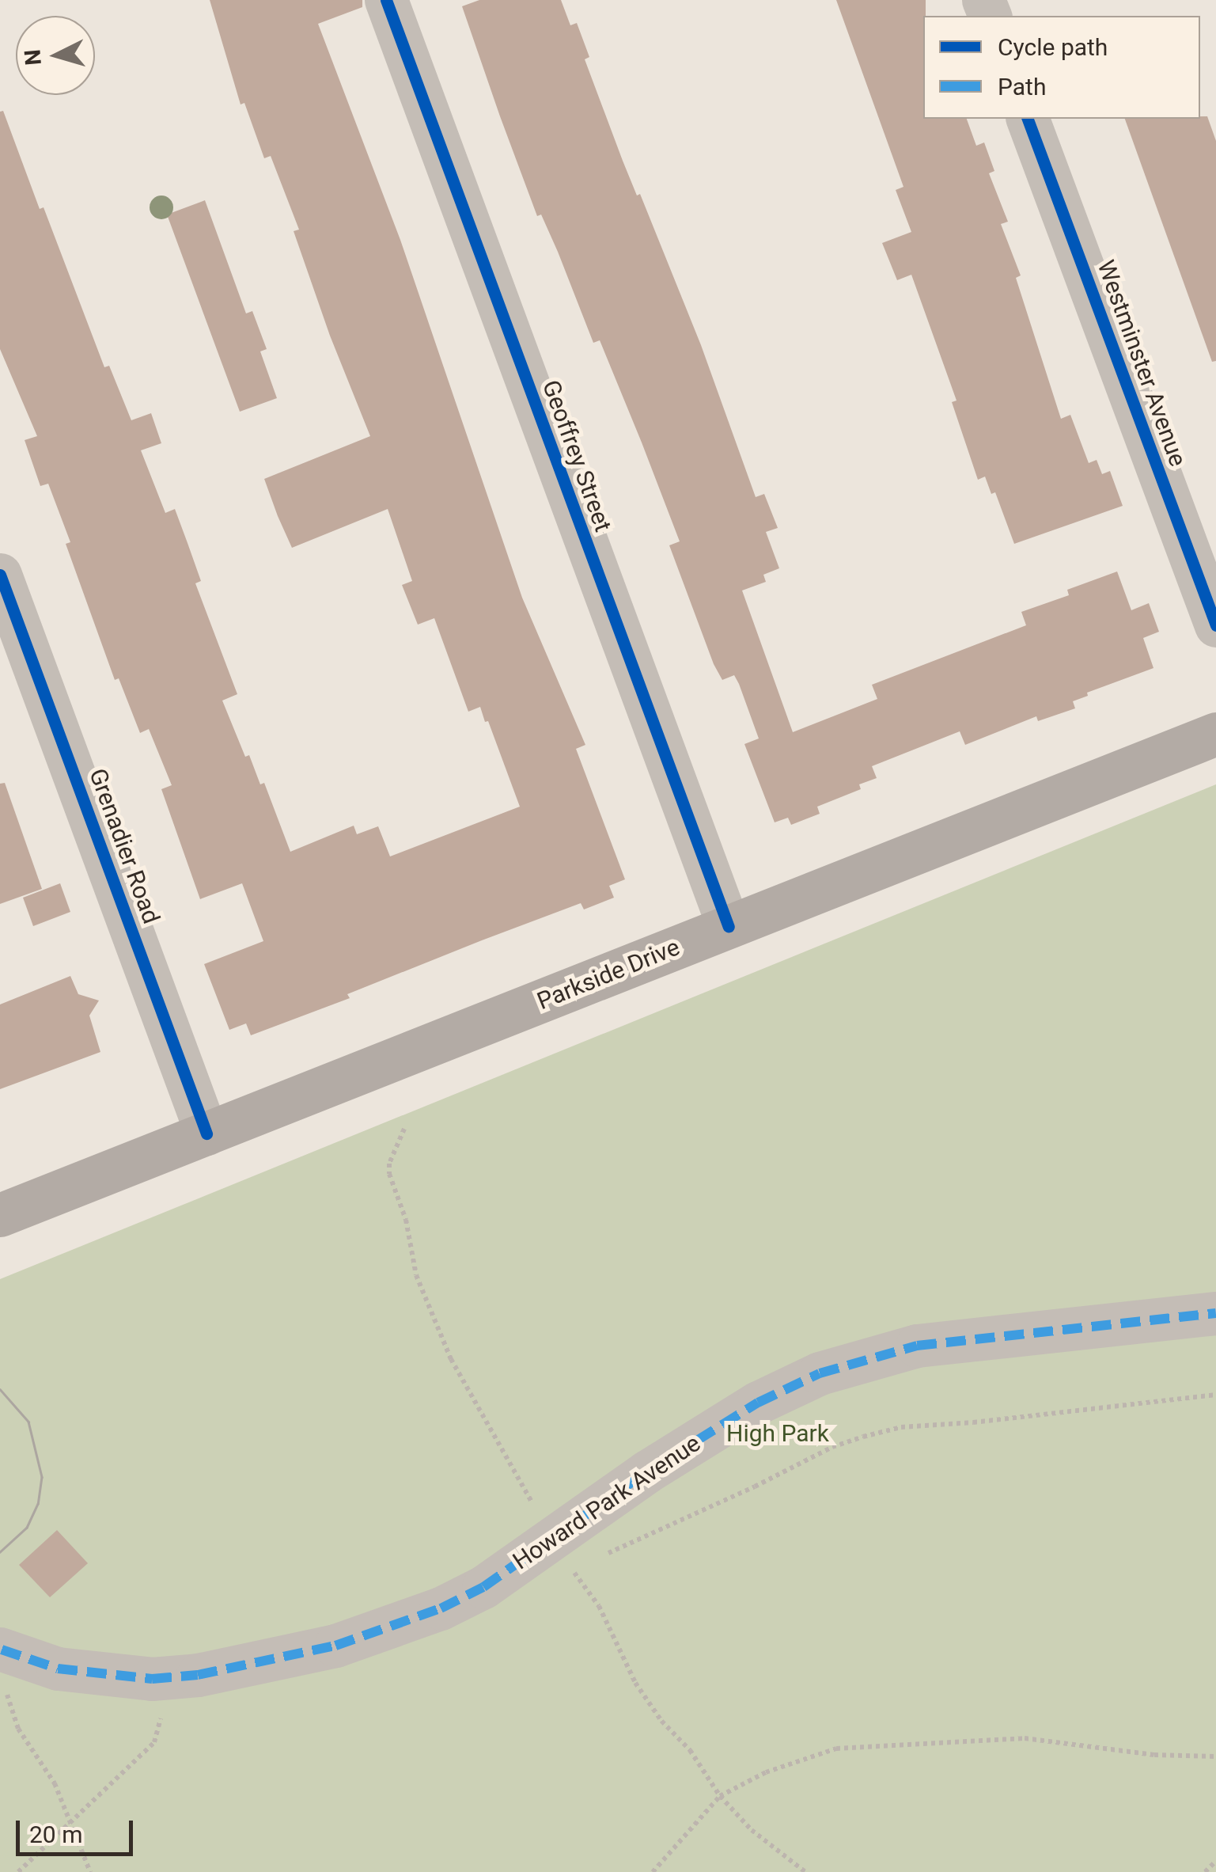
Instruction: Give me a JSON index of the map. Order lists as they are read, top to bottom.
{
  "streets": {
    "main road": ["Parkside Drive"],
    "street": [
      "Westminster Avenue",
      "Geoffrey Street",
      "Grenadier Road",
      "Howard Park Avenue"
    ]
  },
  "crossings": [
    ["Geoffrey Street", "Parkside Drive"],
    ["Grenadier Road", "Parkside Drive"]
  ],
  "parks": ["High Park"],
  "legend": ["Cycle path", "Path"],
  "scale_bar": "20 m",
  "north": "left"
}
